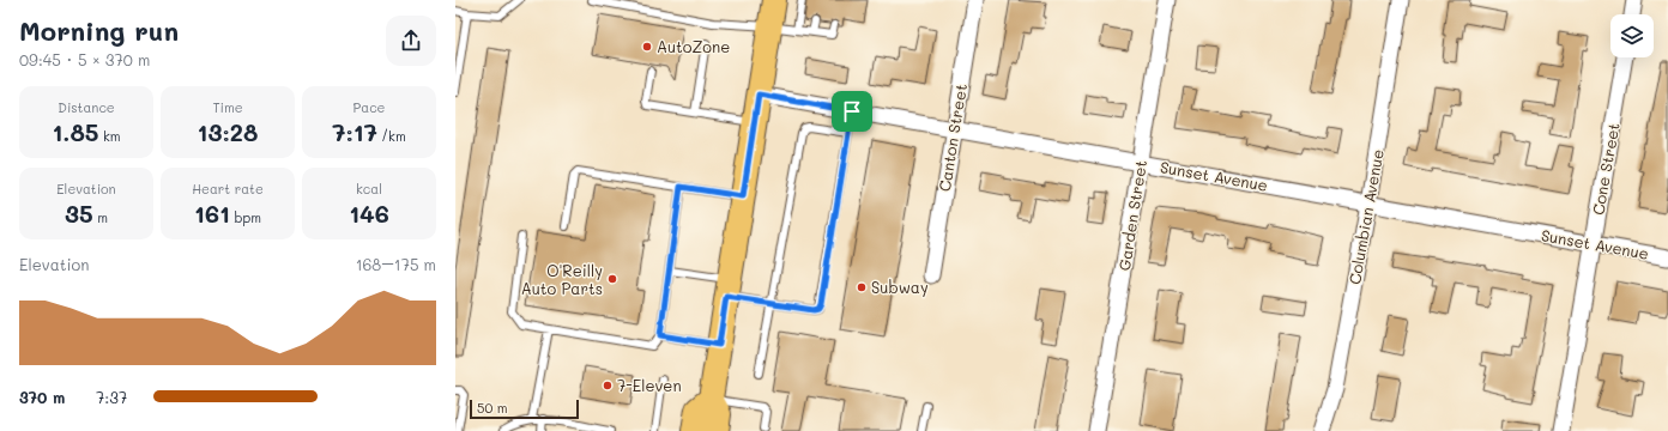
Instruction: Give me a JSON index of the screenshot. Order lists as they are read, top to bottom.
{
  "streets": {
    "street": [
      "Canton Street",
      "Cone Street",
      "Sunset Avenue",
      "Garden Street",
      "Columbian Avenue"
    ]
  },
  "crossings": [
    ["Canton Street", "Sunset Avenue"],
    ["Cone Street", "Sunset Avenue"],
    ["Sunset Avenue", "Garden Street"],
    ["Sunset Avenue", "Columbian Avenue"]
  ],
  "places": [
    "AutoZone",
    "O'Reilly Auto Parts",
    "Subway",
    "7-Eleven"
  ],
  "scale_bar": "50 m",
  "page": {
    "heading": ["Morning run", "09:45 · 5 × 370 m"],
    "stats": [
      ["Distance", "1.85 km"],
      ["Time", "13:28"],
      ["Pace", "7:17 /km"],
      ["Elevation", "35 m"],
      ["Heart rate", "161 bpm"],
      ["kcal", "146"]
    ],
    "chart": ["Elevation", "168–175 m"],
    "list": [
      {
        "name": "370 m",
        "note": "7:37"
      }
    ],
    "scale": "50 m"
  }
}
